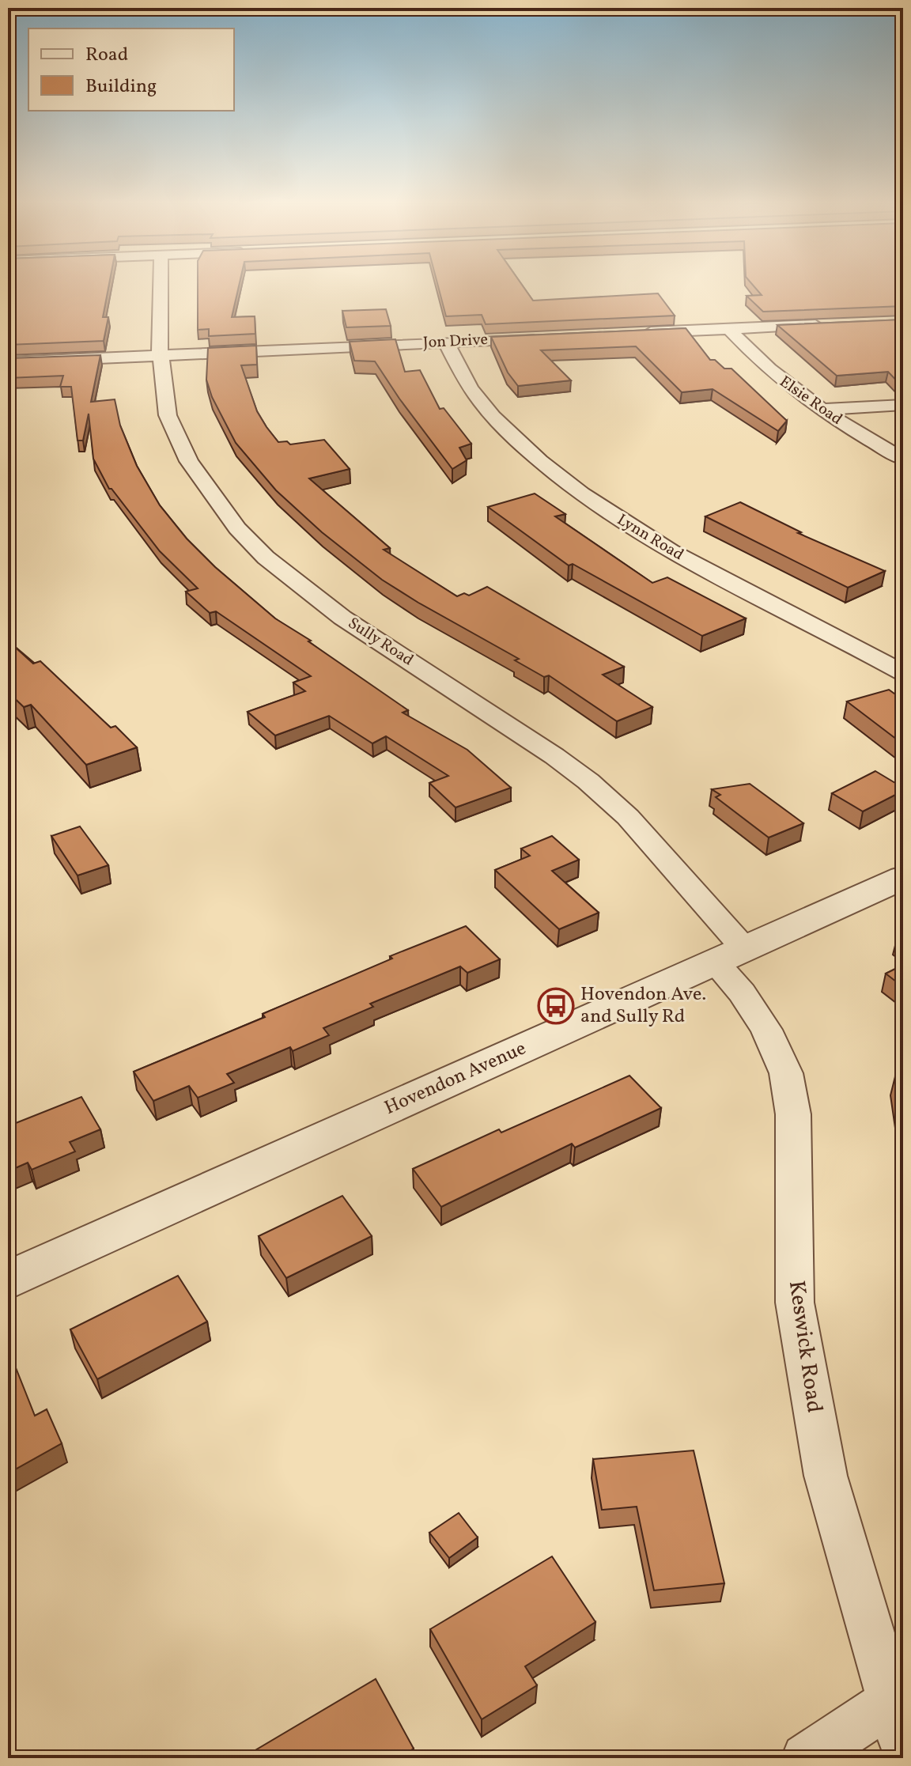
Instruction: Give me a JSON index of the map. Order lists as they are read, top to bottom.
{
  "streets": {
    "street": [
      "Jon Drive",
      "Elsie Road",
      "Lynn Road",
      "Sully Road",
      "Hovendon Avenue",
      "Keswick Road"
    ]
  },
  "crossings": [
    ["Jon Drive", "Lynn Road"],
    ["Jon Drive", "Sully Road"],
    ["Sully Road", "Hovendon Avenue"],
    ["Sully Road", "Keswick Road"],
    ["Hovendon Avenue", "Keswick Road"]
  ],
  "places": {
    "bus stop": ["Hovendon Ave. and Sully Rd"]
  },
  "legend": ["Road", "Building"]
}
